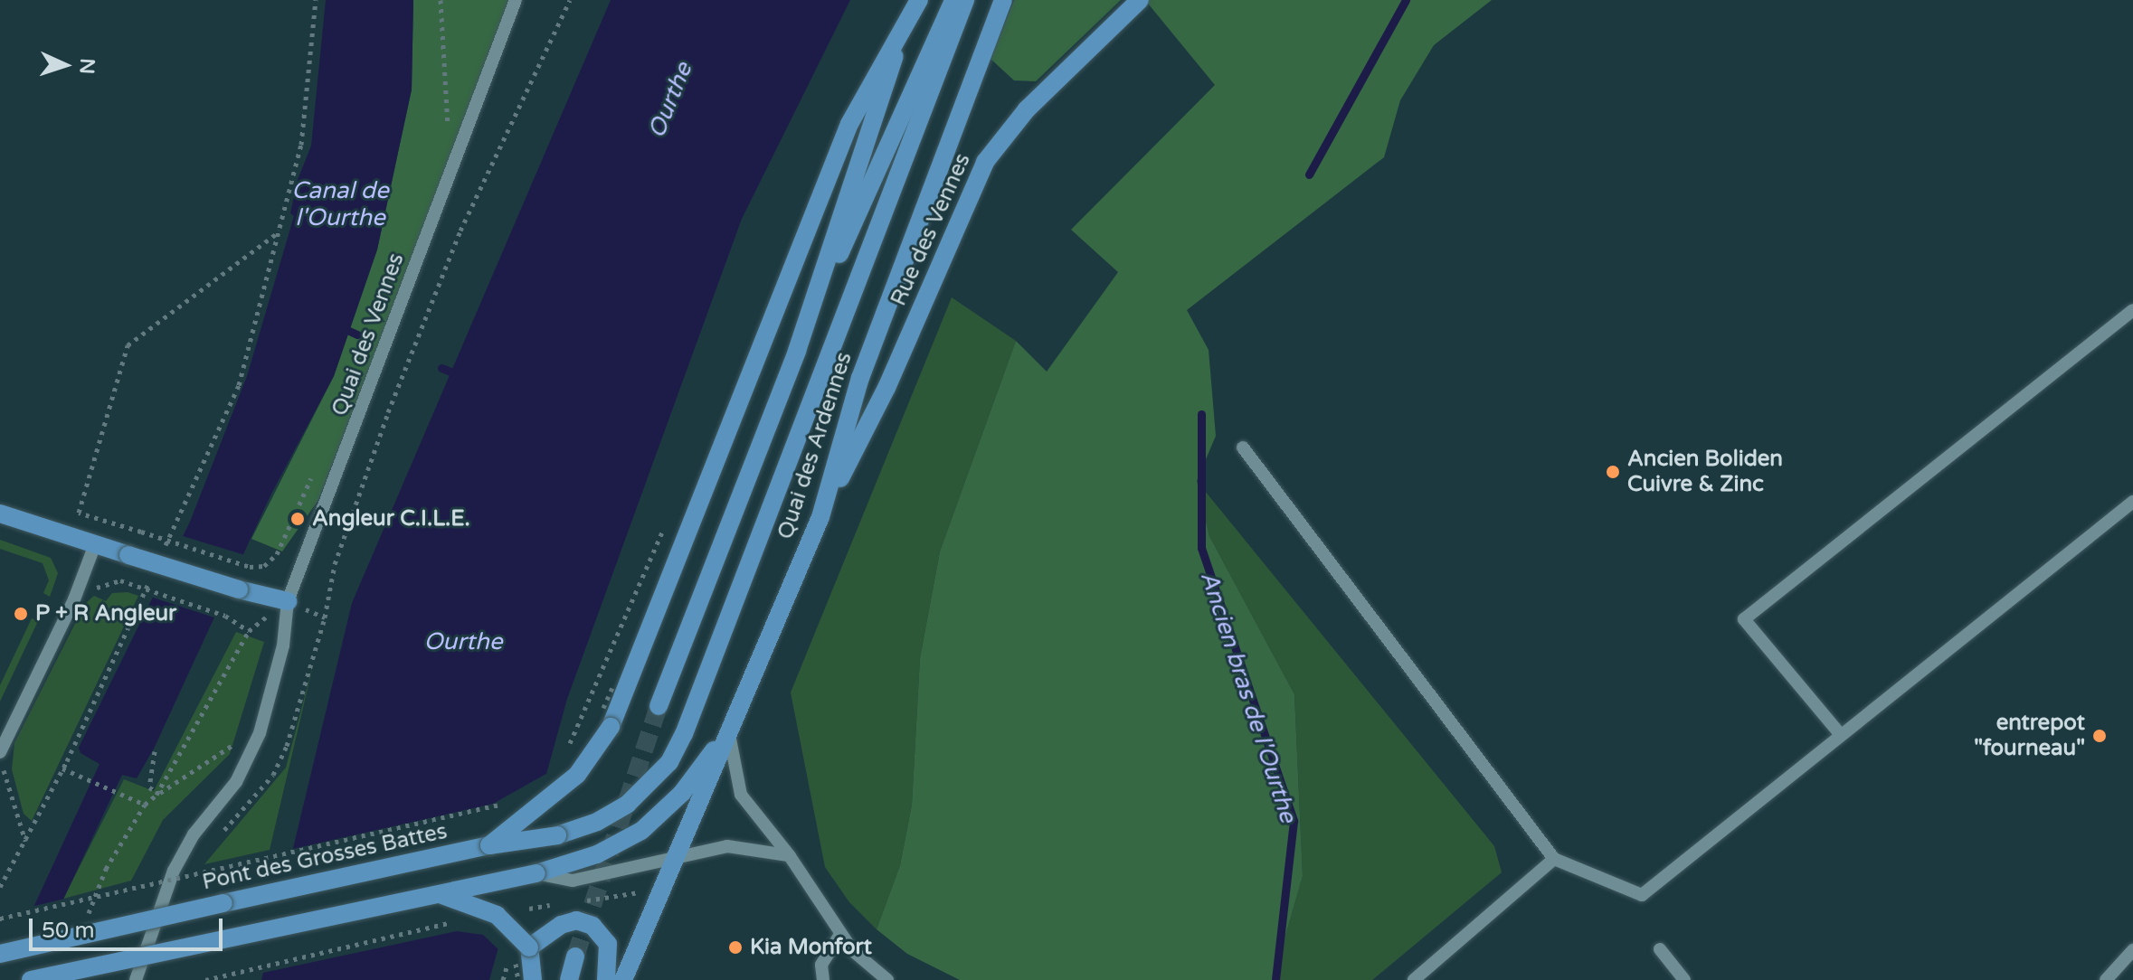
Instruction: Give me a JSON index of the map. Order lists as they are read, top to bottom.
{
  "streets": {
    "main road": ["Rue des Vennes", "Quai des Ardennes", "Pont des Grosses Battes"],
    "street": ["Quai des Vennes"]
  },
  "crossings": [
    ["Rue des Vennes", "Quai des Ardennes"]
  ],
  "water": ["Ourthe", "Canal de l'Ourthe", "Ancien bras de l'Ourthe"],
  "places": [
    "Ancien Boliden Cuivre & Zinc",
    "Angleur C.I.L.E.",
    "P + R Angleur",
    "entrepot \"fourneau\"",
    "Kia Monfort"
  ],
  "scale_bar": "50 m",
  "north": "right"
}
